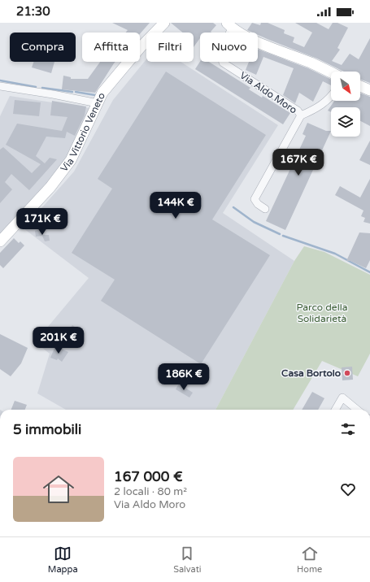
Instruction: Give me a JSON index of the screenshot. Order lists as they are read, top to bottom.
{
  "streets": {
    "street": ["Via Aldo Moro", "Via Vittorio Veneto"]
  },
  "parks": ["Parco della Solidarietà"],
  "places": ["Casa Bortolo"],
  "north": "bottom right",
  "page": {
    "status": "21:30",
    "chip": [
      "Compra",
      "Affitta",
      "Filtri",
      "Nuovo"
    ],
    "price": [
      "167K €",
      "144K €",
      "171K €",
      "201K €",
      "186K €"
    ],
    "heading": "5 immobili",
    "list": [
      {
        "name": "167 000 €",
        "note": "2 locali · 80 m² · Via Aldo Moro"
      }
    ],
    "tabs": ["Mappa", "Salvati", "Home"]
  }
}
